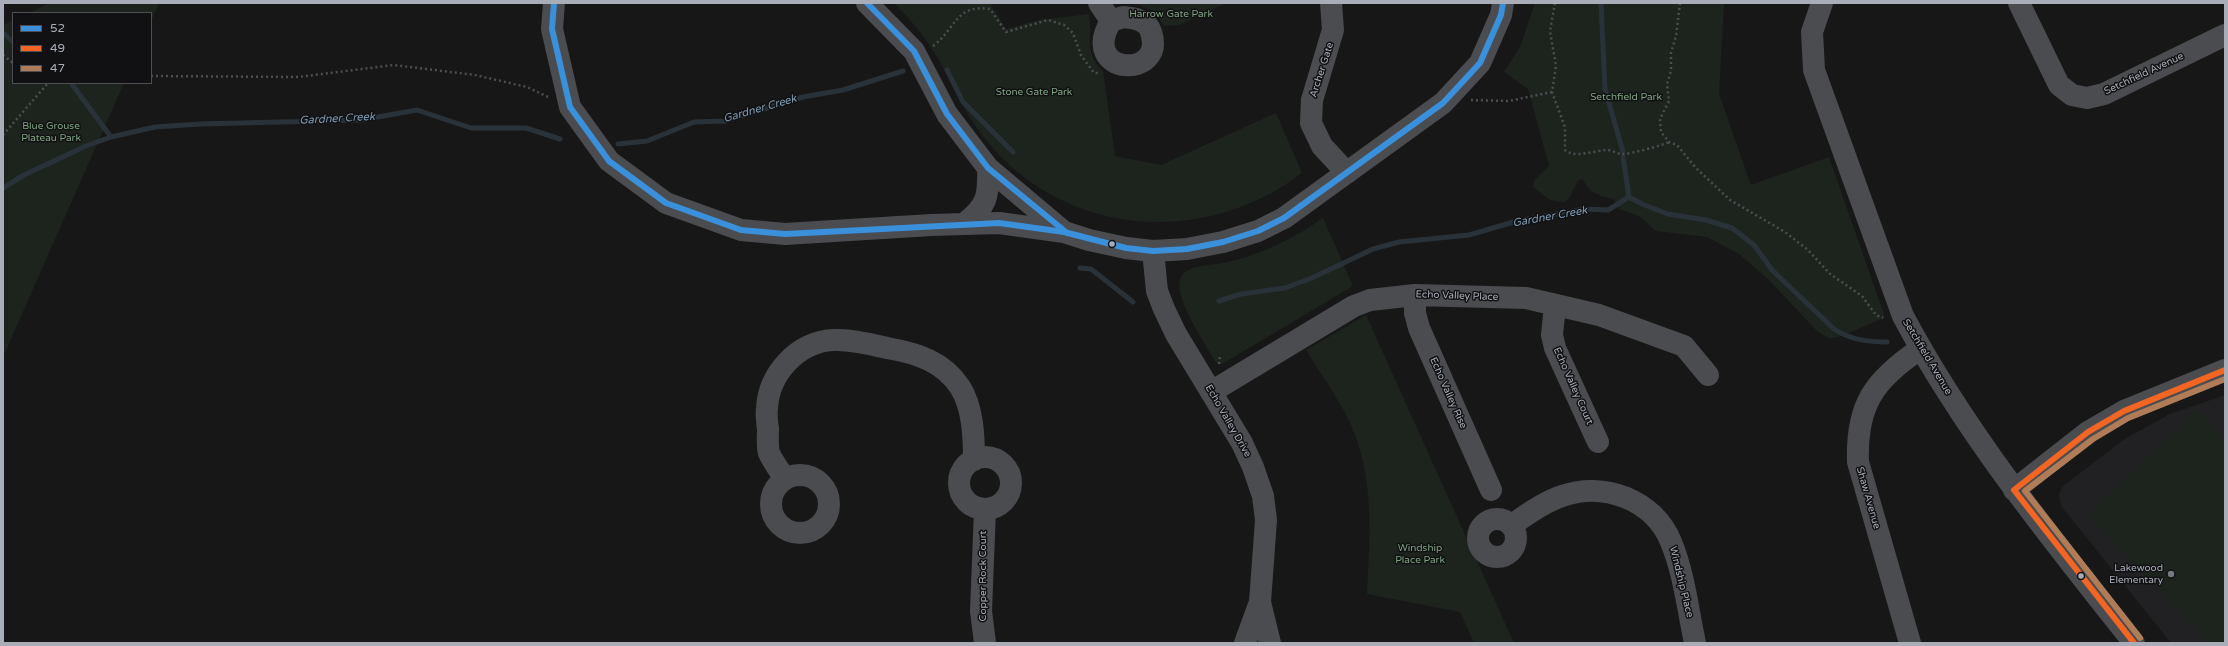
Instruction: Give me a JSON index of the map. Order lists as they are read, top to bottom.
{
  "streets": {
    "street": [
      "Archer Gate",
      "Setchfield Avenue",
      "Echo Valley Place",
      "Echo Valley Court",
      "Echo Valley Rise",
      "Echo Valley Drive",
      "Shaw Avenue",
      "Copper Rock Court",
      "Windship Place"
    ]
  },
  "crossings": [
    ["Setchfield Avenue", "Shaw Avenue"],
    ["Echo Valley Place", "Echo Valley Court"],
    ["Echo Valley Place", "Echo Valley Rise"],
    ["Echo Valley Place", "Echo Valley Drive"]
  ],
  "water": ["Gardner Creek"],
  "parks": [
    "Harrow Gate Park",
    "Stone Gate Park",
    "Setchfield Park",
    "Blue Grouse Plateau Park",
    "Windship Place Park"
  ],
  "places": ["Lakewood Elementary"],
  "lines": ["transit line 52", "transit line 49", "transit line 47"],
  "legend": ["52", "49", "47"]
}
